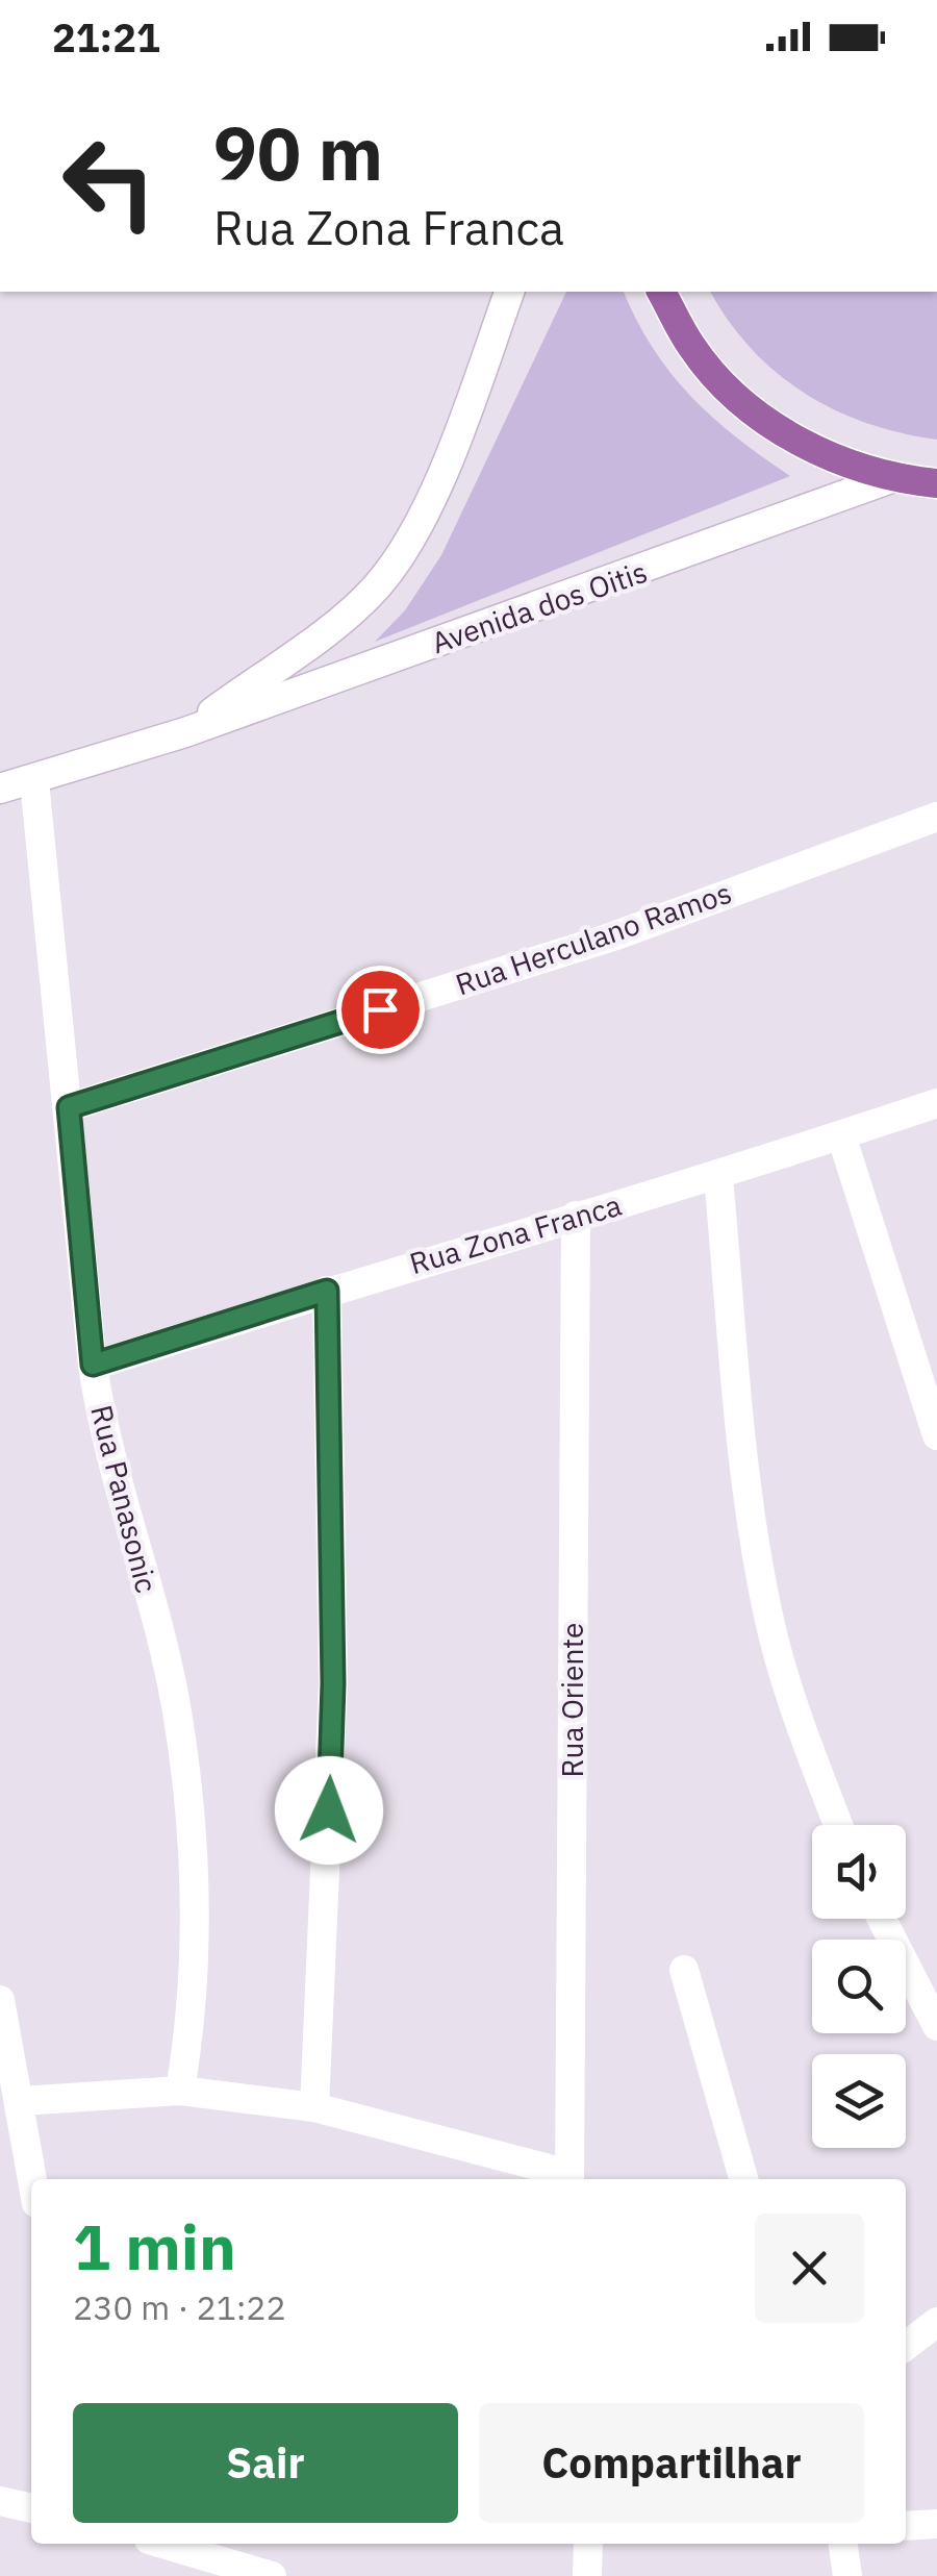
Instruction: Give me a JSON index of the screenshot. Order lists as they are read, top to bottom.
{
  "streets": {
    "street": [
      "Avenida dos Oitis",
      "Rua Herculano Ramos",
      "Rua Zona Franca",
      "Rua Panasonic",
      "Rua Oriente"
    ]
  },
  "crossings": [
    ["Avenida dos Oitis", "Rua Panasonic"],
    ["Rua Herculano Ramos", "Rua Panasonic"],
    ["Rua Zona Franca", "Rua Panasonic"],
    ["Rua Zona Franca", "Rua Oriente"]
  ],
  "page": {
    "status": "21:21",
    "turn": ["90 m", "Rua Zona Franca"],
    "heading": ["1 min", "230 m · 21:22"],
    "buttons": ["Sair", "Compartilhar"]
  }
}
